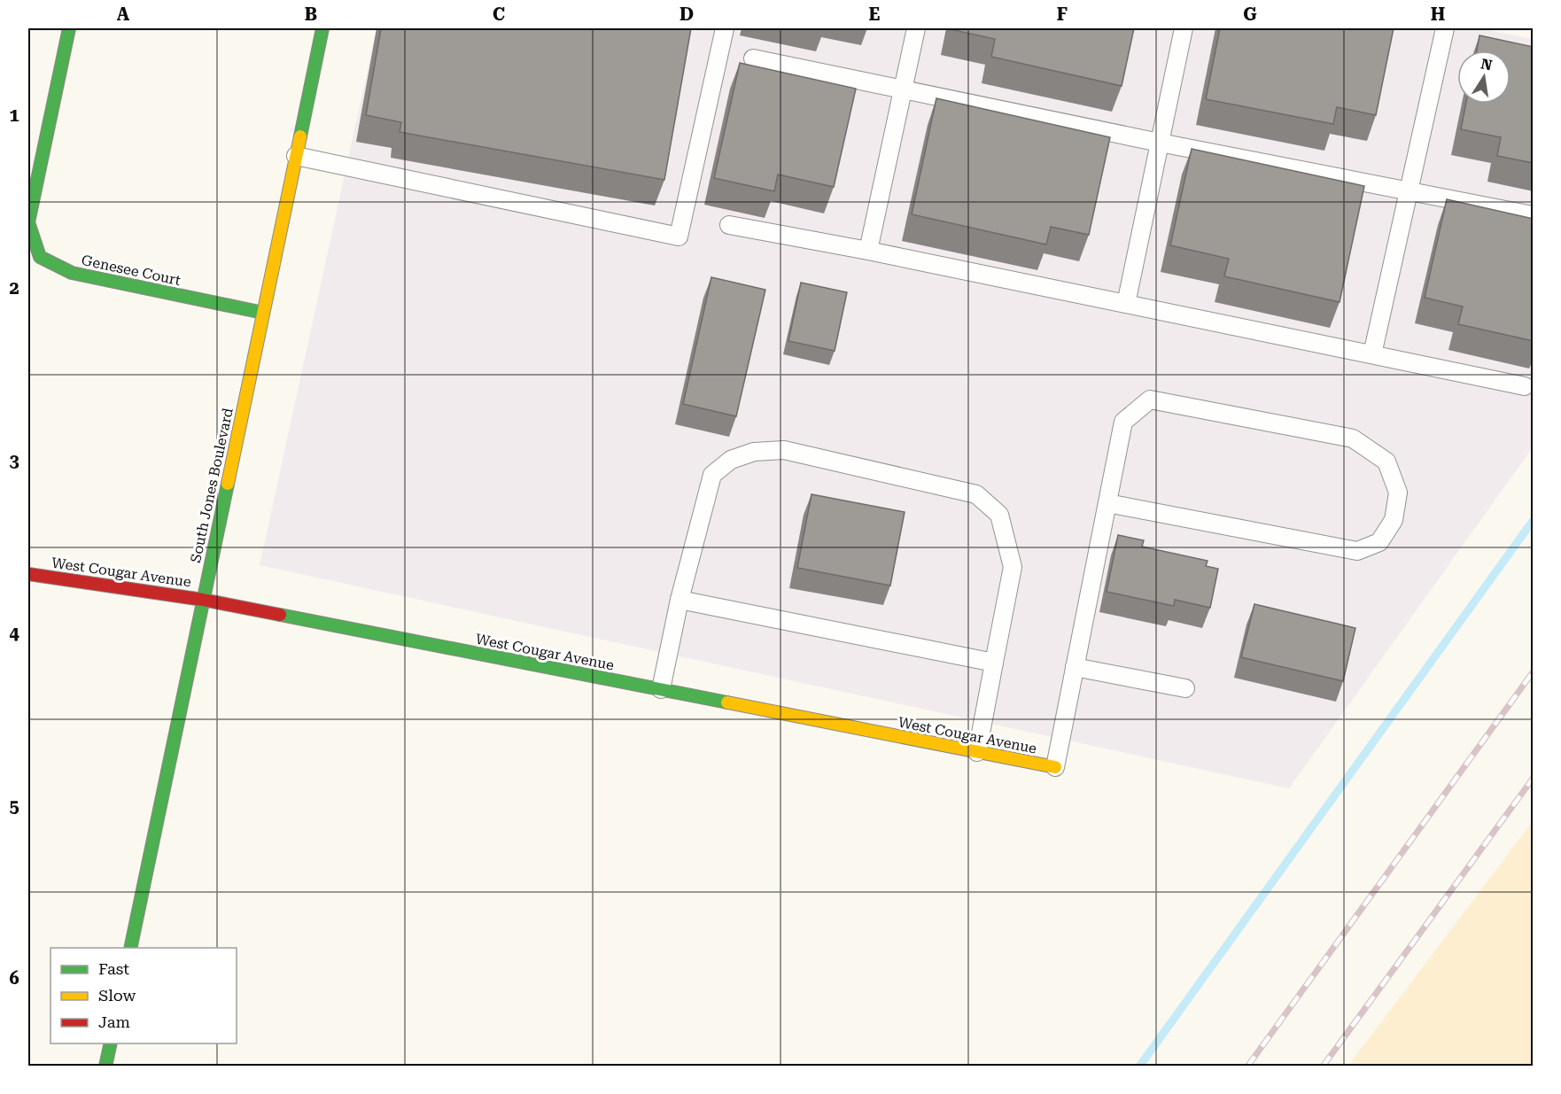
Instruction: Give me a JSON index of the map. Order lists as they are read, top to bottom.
{
  "streets": {
    "street": ["Genesee Court", "South Jones Boulevard", "West Cougar Avenue"]
  },
  "crossings": [
    ["Genesee Court", "South Jones Boulevard"],
    ["South Jones Boulevard", "West Cougar Avenue"]
  ],
  "legend": ["Fast", "Slow", "Jam"],
  "north": "top",
  "grid": {
    "columns": [
      "A",
      "B",
      "C",
      "D",
      "E",
      "F",
      "G",
      "H"
    ],
    "rows": [
      "1",
      "2",
      "3",
      "4",
      "5",
      "6"
    ]
  }
}
